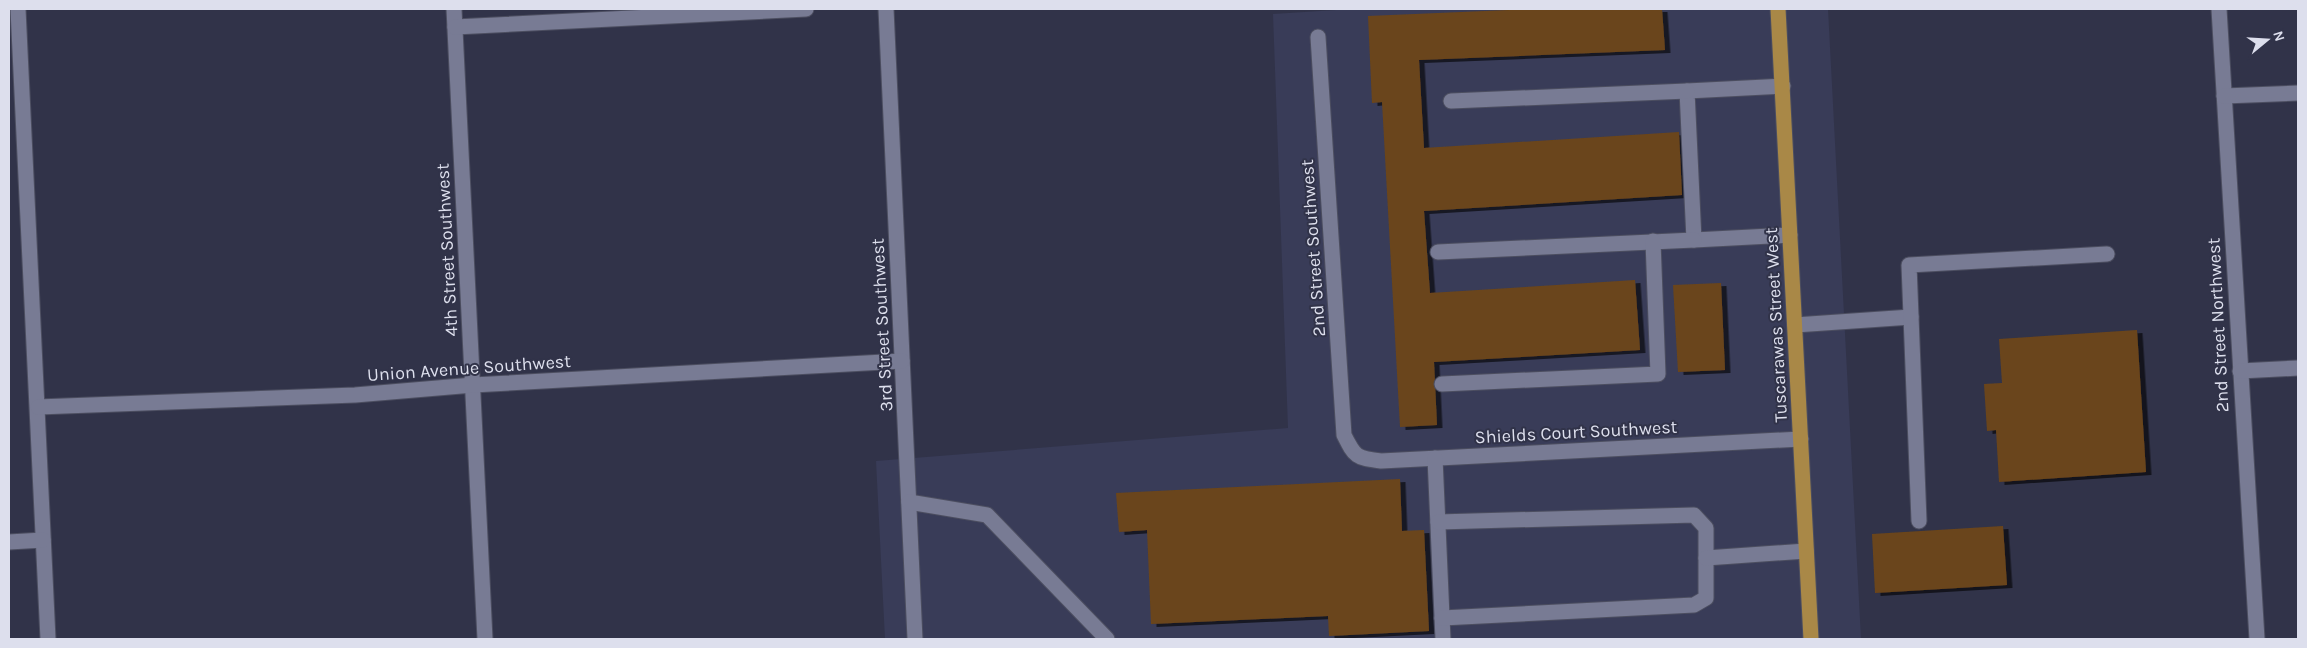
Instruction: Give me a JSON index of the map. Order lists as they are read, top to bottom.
{
  "streets": {
    "main road": ["Tuscarawas Street West"],
    "street": [
      "2nd Street Southwest",
      "4th Street Southwest",
      "3rd Street Southwest",
      "2nd Street Northwest",
      "Union Avenue Southwest",
      "Shields Court Southwest"
    ]
  },
  "crossings": [
    ["2nd Street Southwest", "Shields Court Southwest"],
    ["4th Street Southwest", "Union Avenue Southwest"],
    ["3rd Street Southwest", "Union Avenue Southwest"],
    ["Tuscarawas Street West", "Shields Court Southwest"]
  ],
  "north": "right"
}
